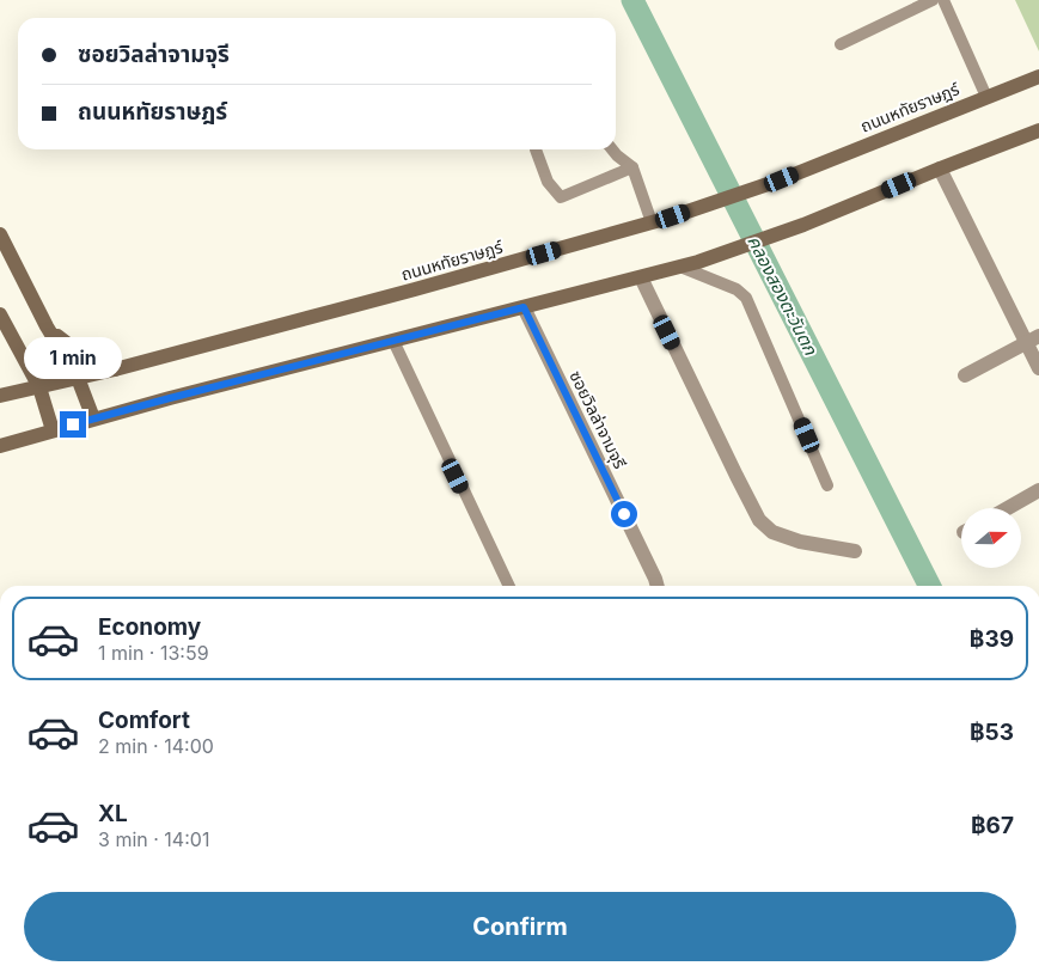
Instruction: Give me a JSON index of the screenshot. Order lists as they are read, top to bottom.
{
  "streets": {
    "main road": ["ถนนหทัยราษฎร์"],
    "street": ["ซอยวิลล่าจามจุรี"]
  },
  "water": ["คลองสองตะวันตก"],
  "north": "right",
  "page": {
    "banner": ["ซอยวิลล่าจามจุรี", "ถนนหทัยราษฎร์"],
    "bubble": "1 min",
    "list": [
      {
        "name": "Economy",
        "note": "1 min · 13:59",
        "value": "฿39"
      },
      {
        "name": "Comfort",
        "note": "2 min · 14:00",
        "value": "฿53"
      },
      {
        "name": "XL",
        "note": "3 min · 14:01",
        "value": "฿67"
      }
    ],
    "buttons": "Confirm"
  }
}
